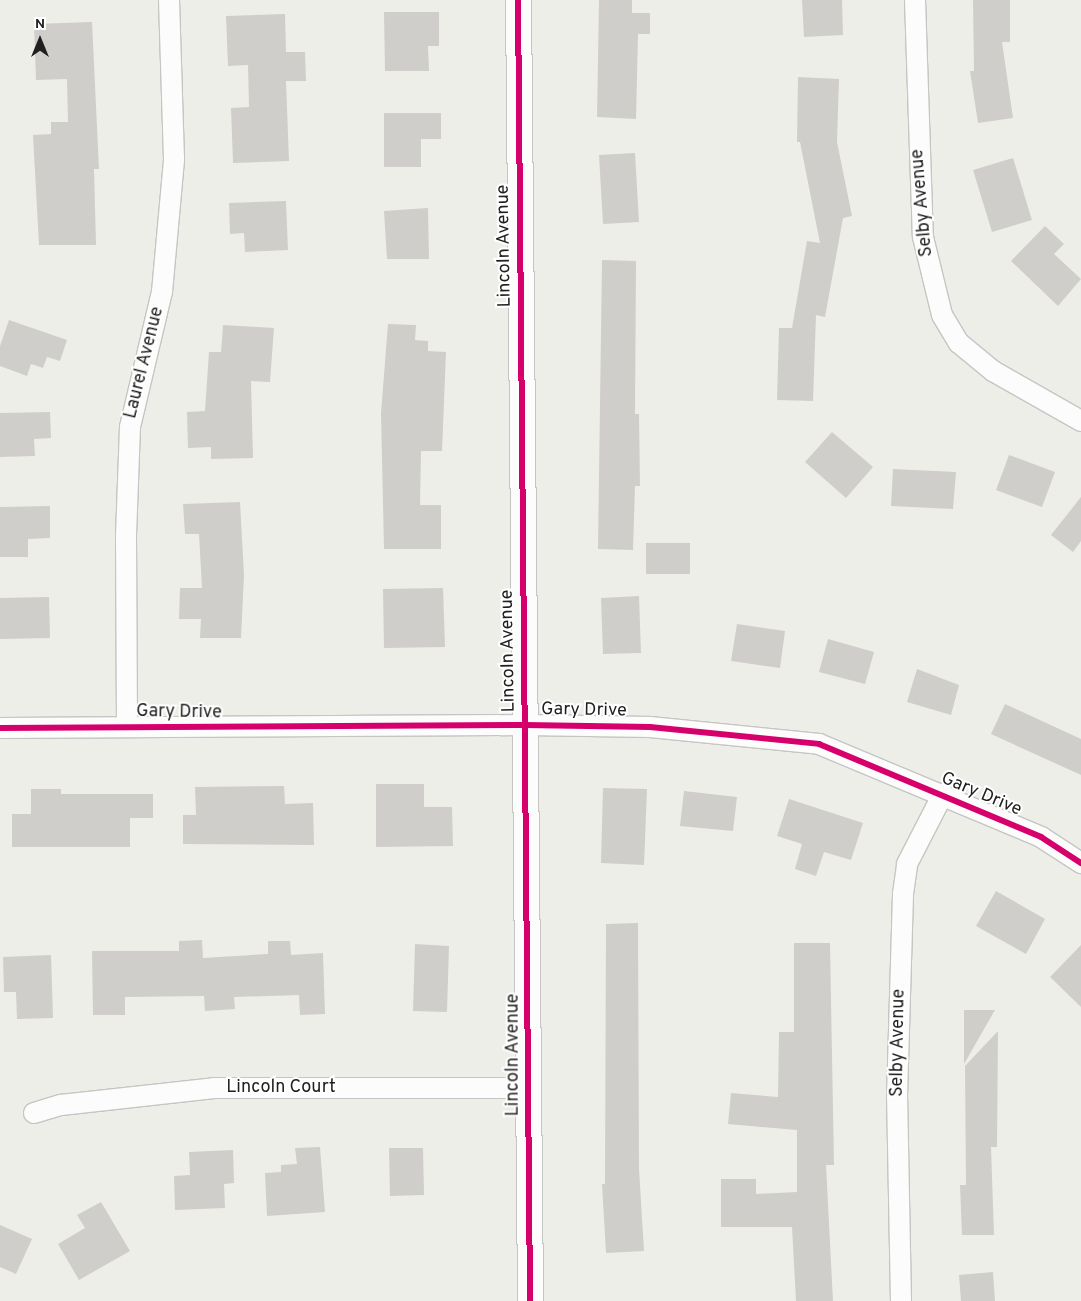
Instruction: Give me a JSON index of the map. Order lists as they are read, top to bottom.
{
  "streets": {
    "street": [
      "Selby Avenue",
      "Lincoln Avenue",
      "Laurel Avenue",
      "Gary Drive",
      "Lincoln Court"
    ]
  },
  "crossings": [
    ["Selby Avenue", "Gary Drive"],
    ["Lincoln Avenue", "Gary Drive"],
    ["Lincoln Avenue", "Lincoln Court"],
    ["Laurel Avenue", "Gary Drive"]
  ],
  "north": "top"
}
